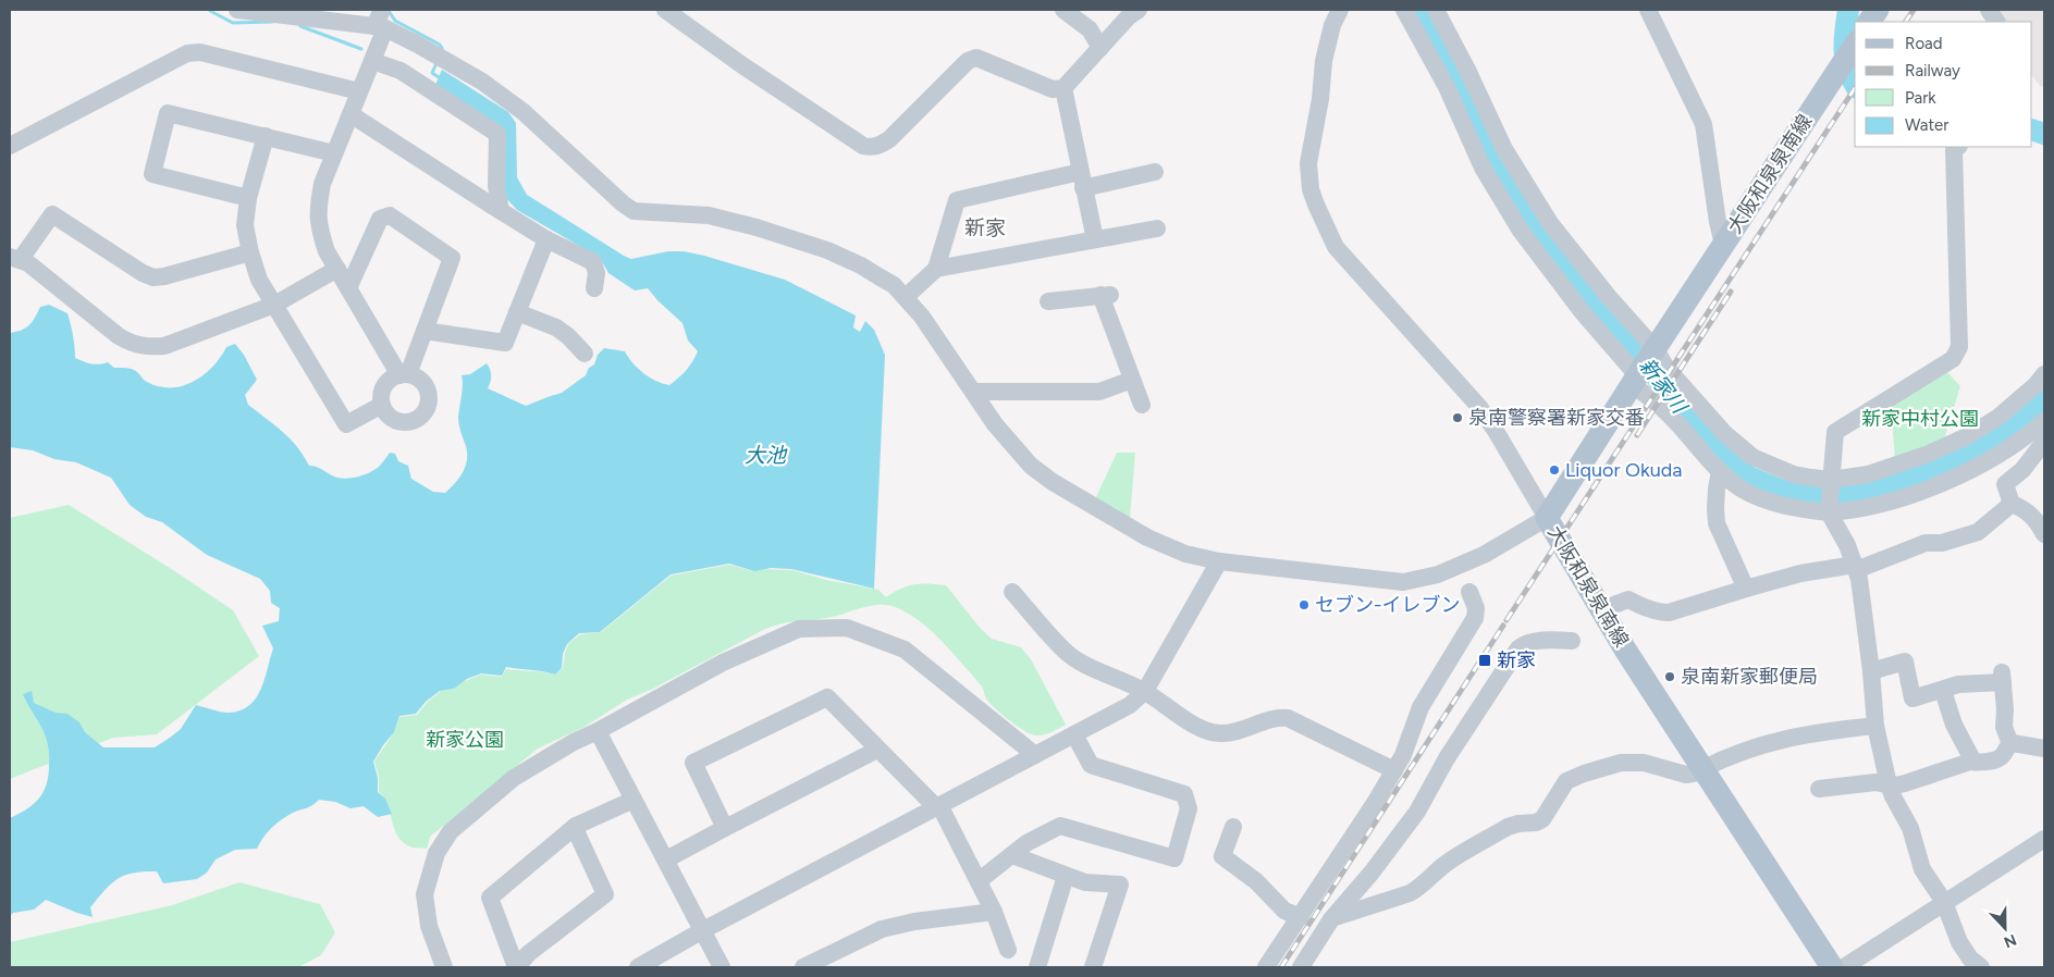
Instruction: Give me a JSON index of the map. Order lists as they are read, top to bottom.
{
  "streets": {
    "main road": ["大阪和泉泉南線"]
  },
  "districts": ["新家"],
  "water": ["新家川", "大池"],
  "parks": ["新家中村公園", "新家公園"],
  "places": {
    "other": [
      "泉南警察署新家交番",
      "Liquor Okuda",
      "セブン-イレブン",
      "泉南新家郵便局"
    ],
    "transit": ["新家"]
  },
  "legend": [
    "Road",
    "Railway",
    "Park",
    "Water"
  ],
  "north": "bottom"
}
